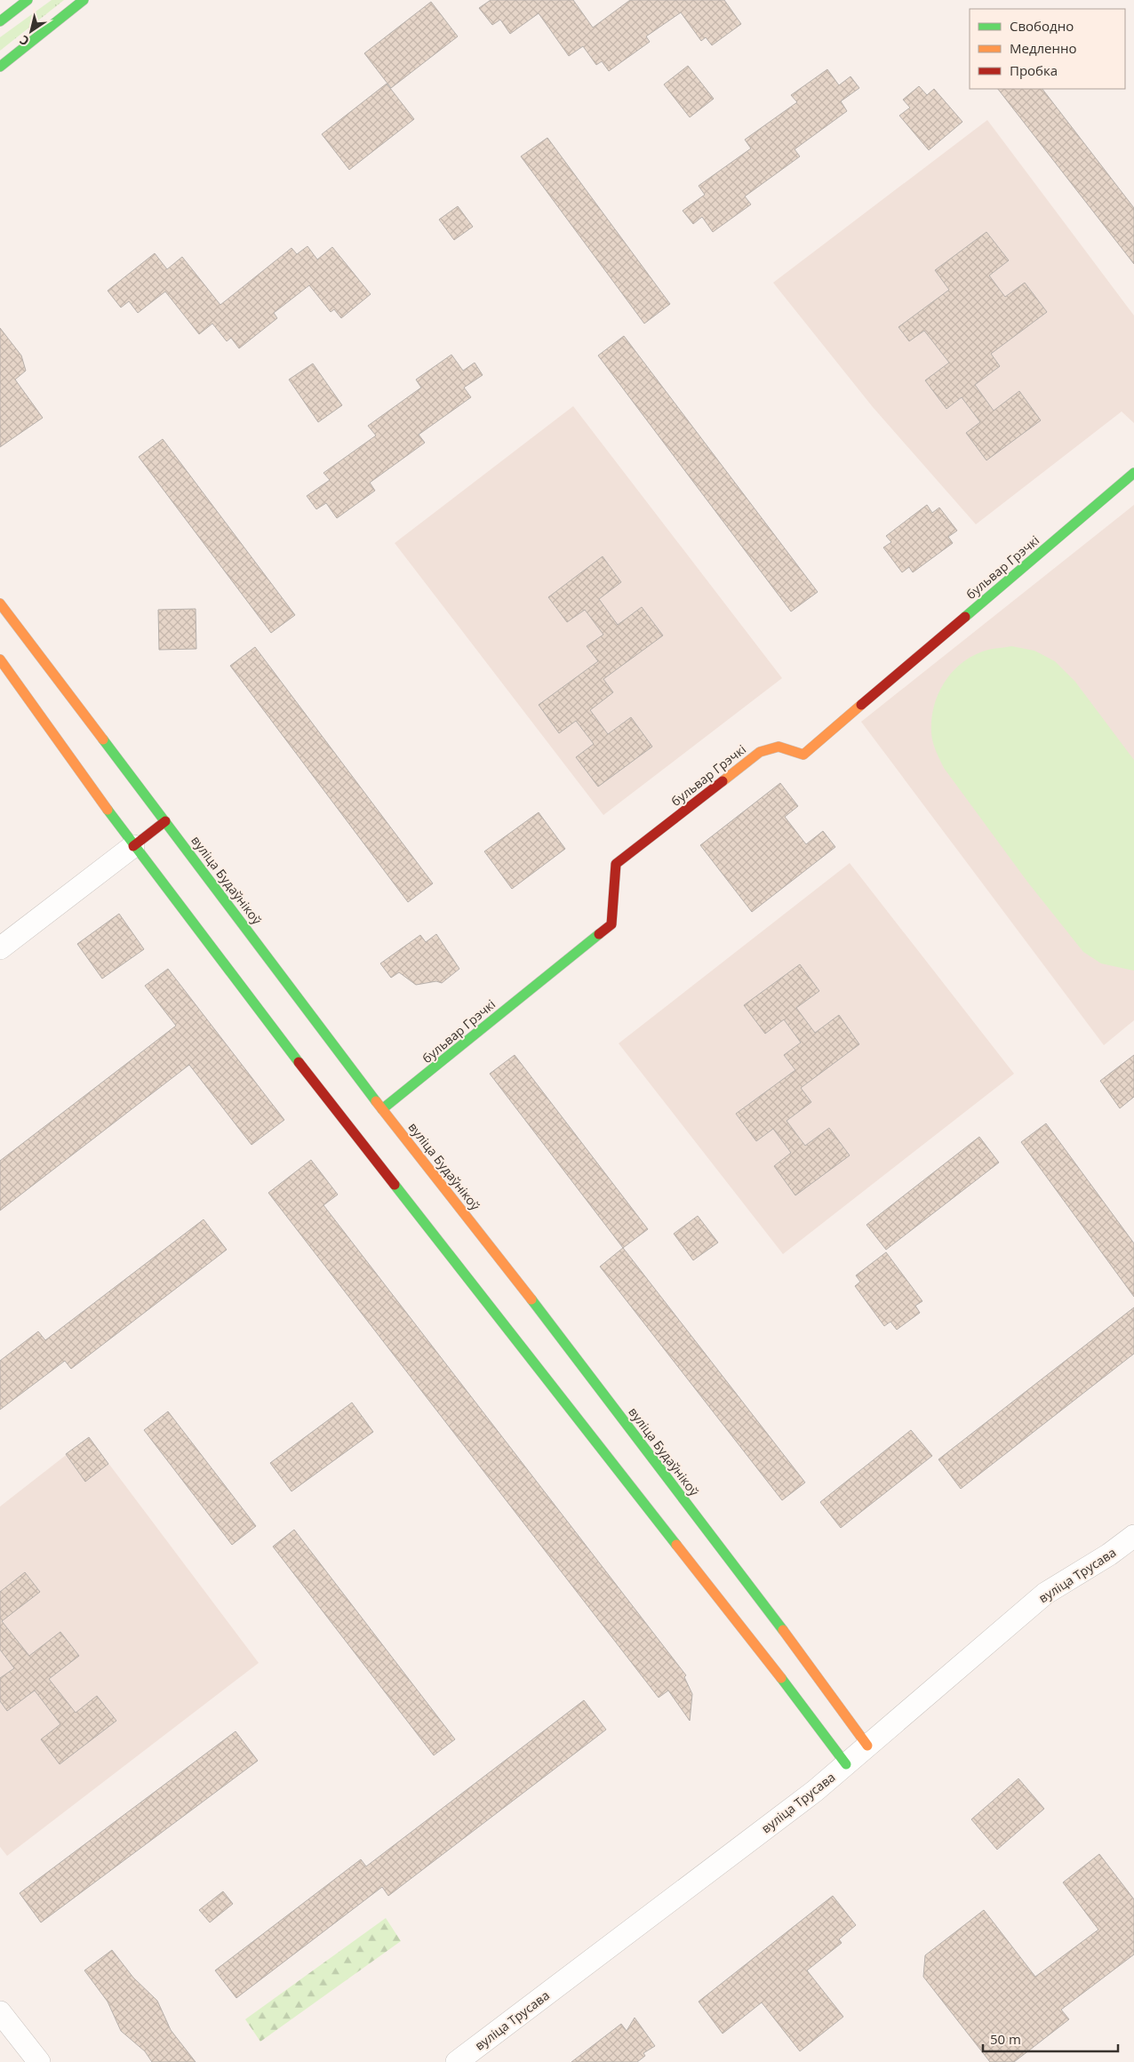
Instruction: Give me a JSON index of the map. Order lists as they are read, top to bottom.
{
  "streets": {
    "street": ["бульвар Грэчкі", "вуліца Будаўнікоў", "вуліца Трусава"]
  },
  "crossings": [
    ["бульвар Грэчкі", "вуліца Будаўнікоў"],
    ["вуліца Будаўнікоў", "вуліца Трусава"]
  ],
  "legend": ["Свободно", "Медленно", "Пробка"],
  "scale_bar": "50 m",
  "north": "bottom left"
}
